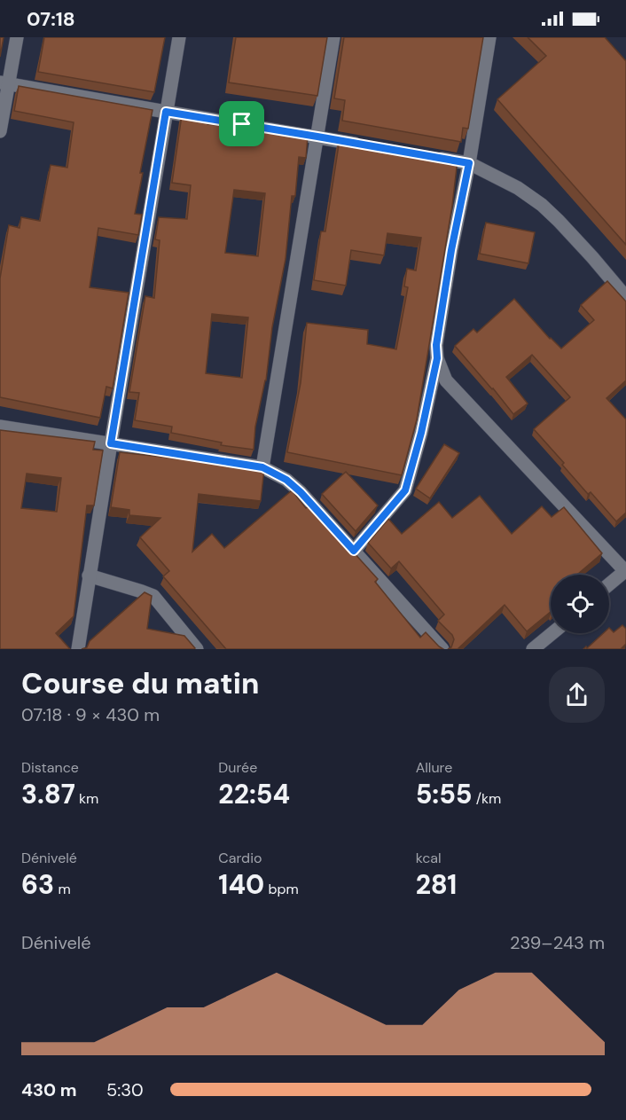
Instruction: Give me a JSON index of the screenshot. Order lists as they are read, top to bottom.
{
  "page": {
    "status": "07:18",
    "heading": ["Course du matin", "07:18 · 9 × 430 m"],
    "stats": [
      ["Distance", "3.87 km"],
      ["Durée", "22:54"],
      ["Allure", "5:55 /km"],
      ["Dénivelé", "63 m"],
      ["Cardio", "140 bpm"],
      ["kcal", "281"]
    ],
    "chart": ["Dénivelé", "239–243 m"],
    "list": [
      {
        "name": "430 m",
        "note": "5:30"
      }
    ]
  }
}
